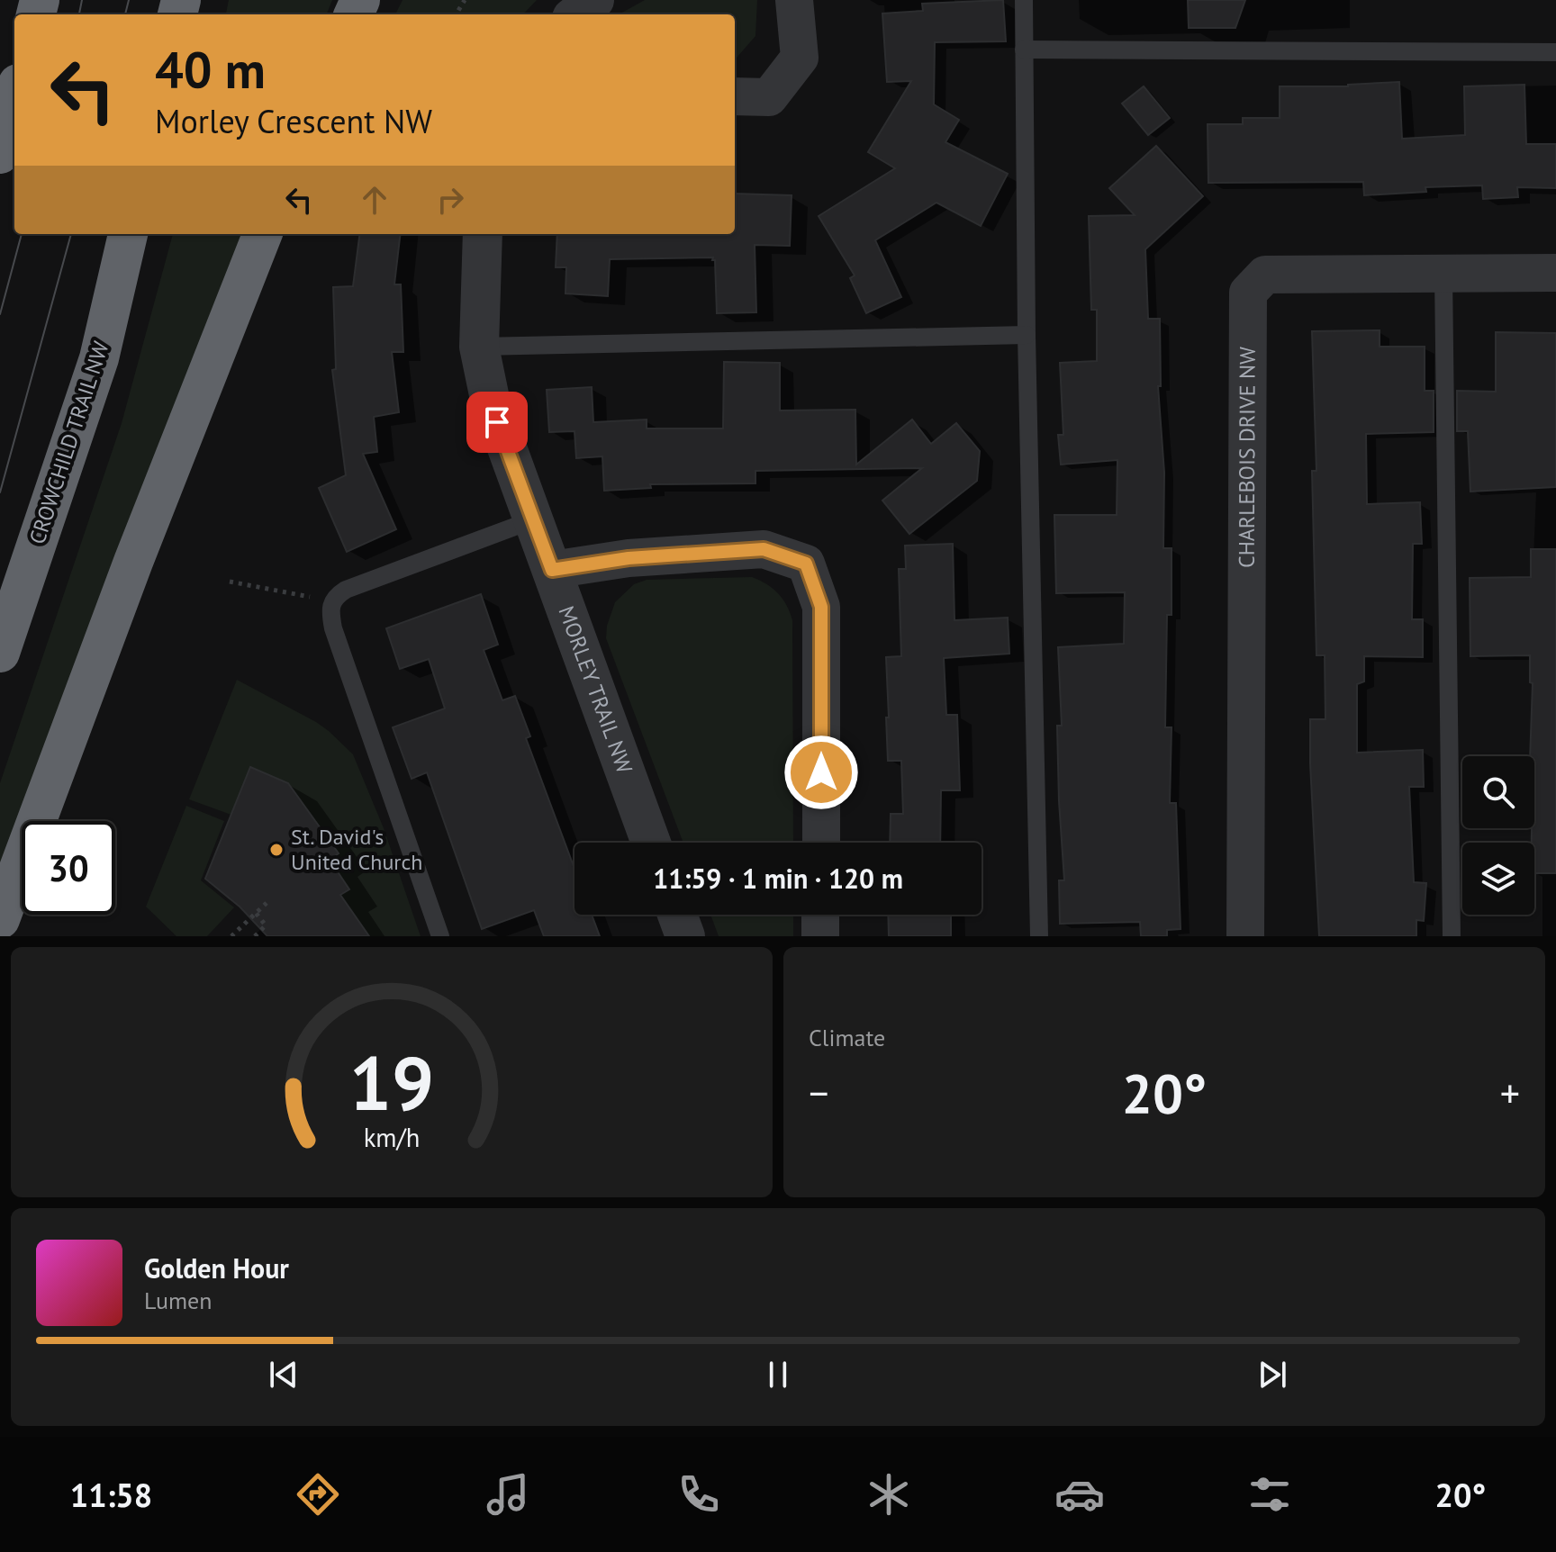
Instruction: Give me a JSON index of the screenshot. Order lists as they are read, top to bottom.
{
  "streets": {
    "highway": ["CROWCHILD TRAIL NW"],
    "street": ["CHARLEBOIS DRIVE NW", "MORLEY TRAIL NW"]
  },
  "places": ["St. David's United Church"],
  "page": {
    "turn": ["40 m", "Morley Crescent NW"],
    "limit": "30",
    "trip": "11:59 · 1 min · 120 m",
    "tile": "Climate",
    "heat": ["−", "20°", "+"],
    "song": ["Golden Hour", "Lumen"],
    "tabs": ["11:58", "20°"],
    "gauge": ["19", "km/h"]
  }
}
